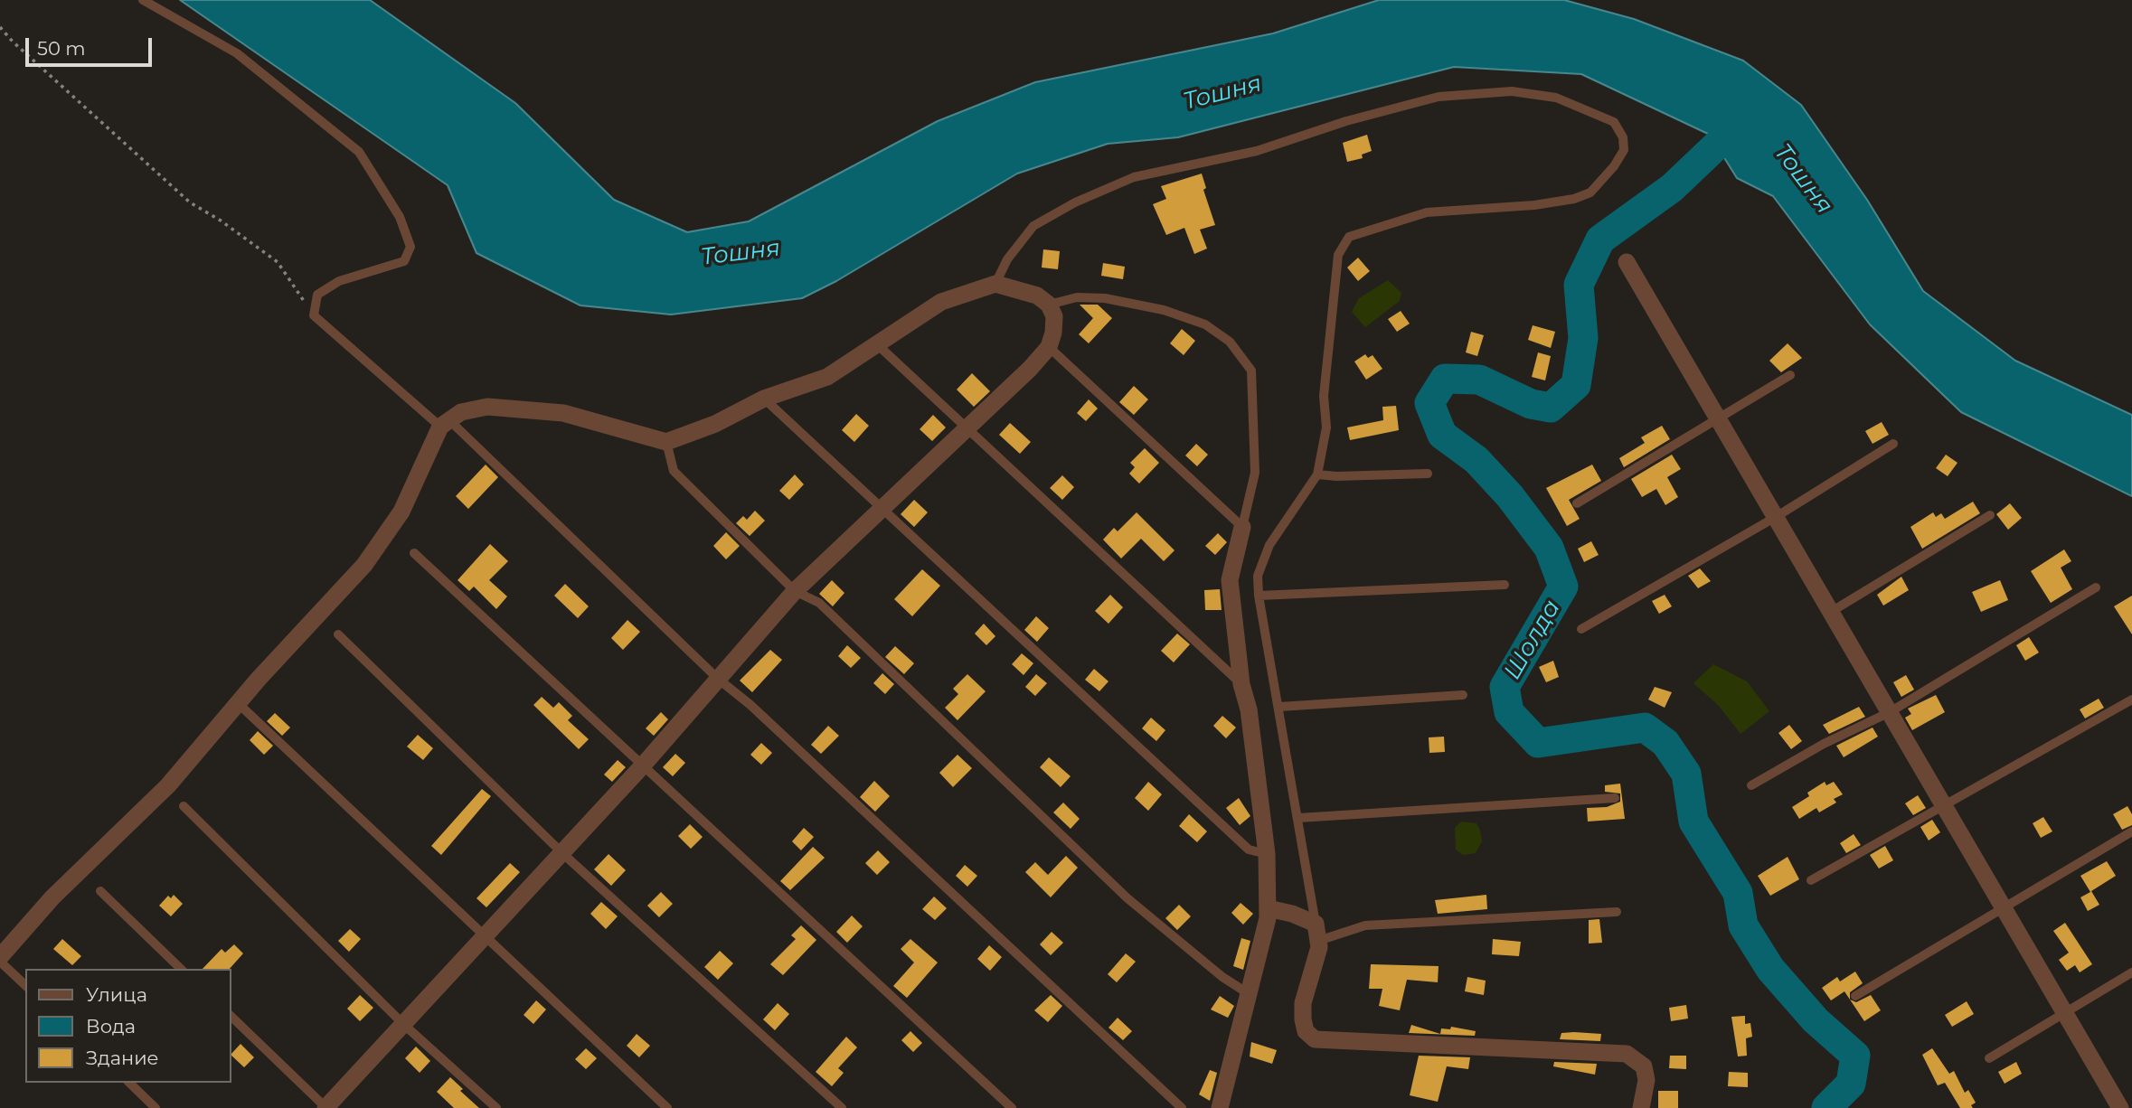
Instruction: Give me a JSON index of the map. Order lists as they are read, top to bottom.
{
  "water": ["Тошня", "Шолда"],
  "legend": ["Улица", "Вода", "Здание"],
  "scale_bar": "50 m"
}
